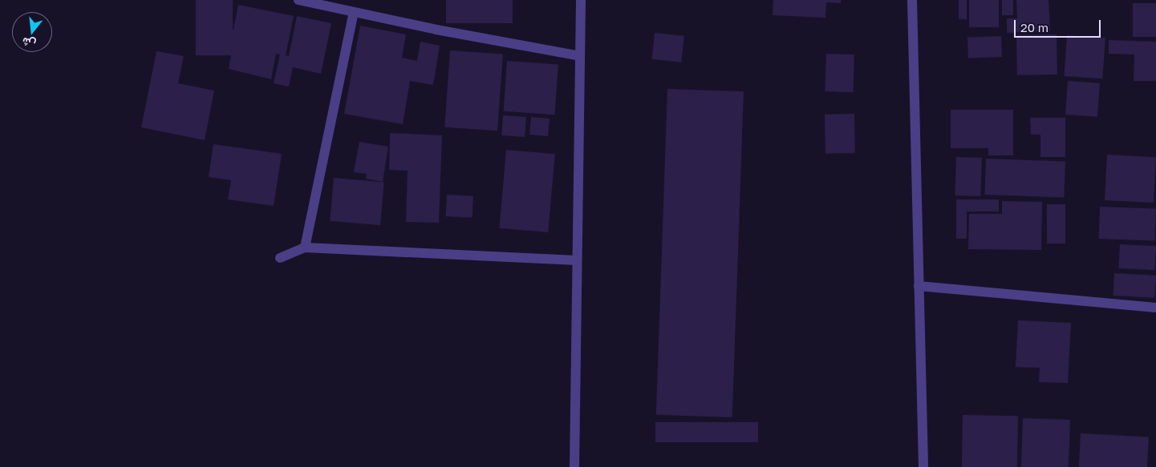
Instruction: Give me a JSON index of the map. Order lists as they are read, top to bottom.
{
  "scale_bar": "20 m",
  "north": "bottom"
}
